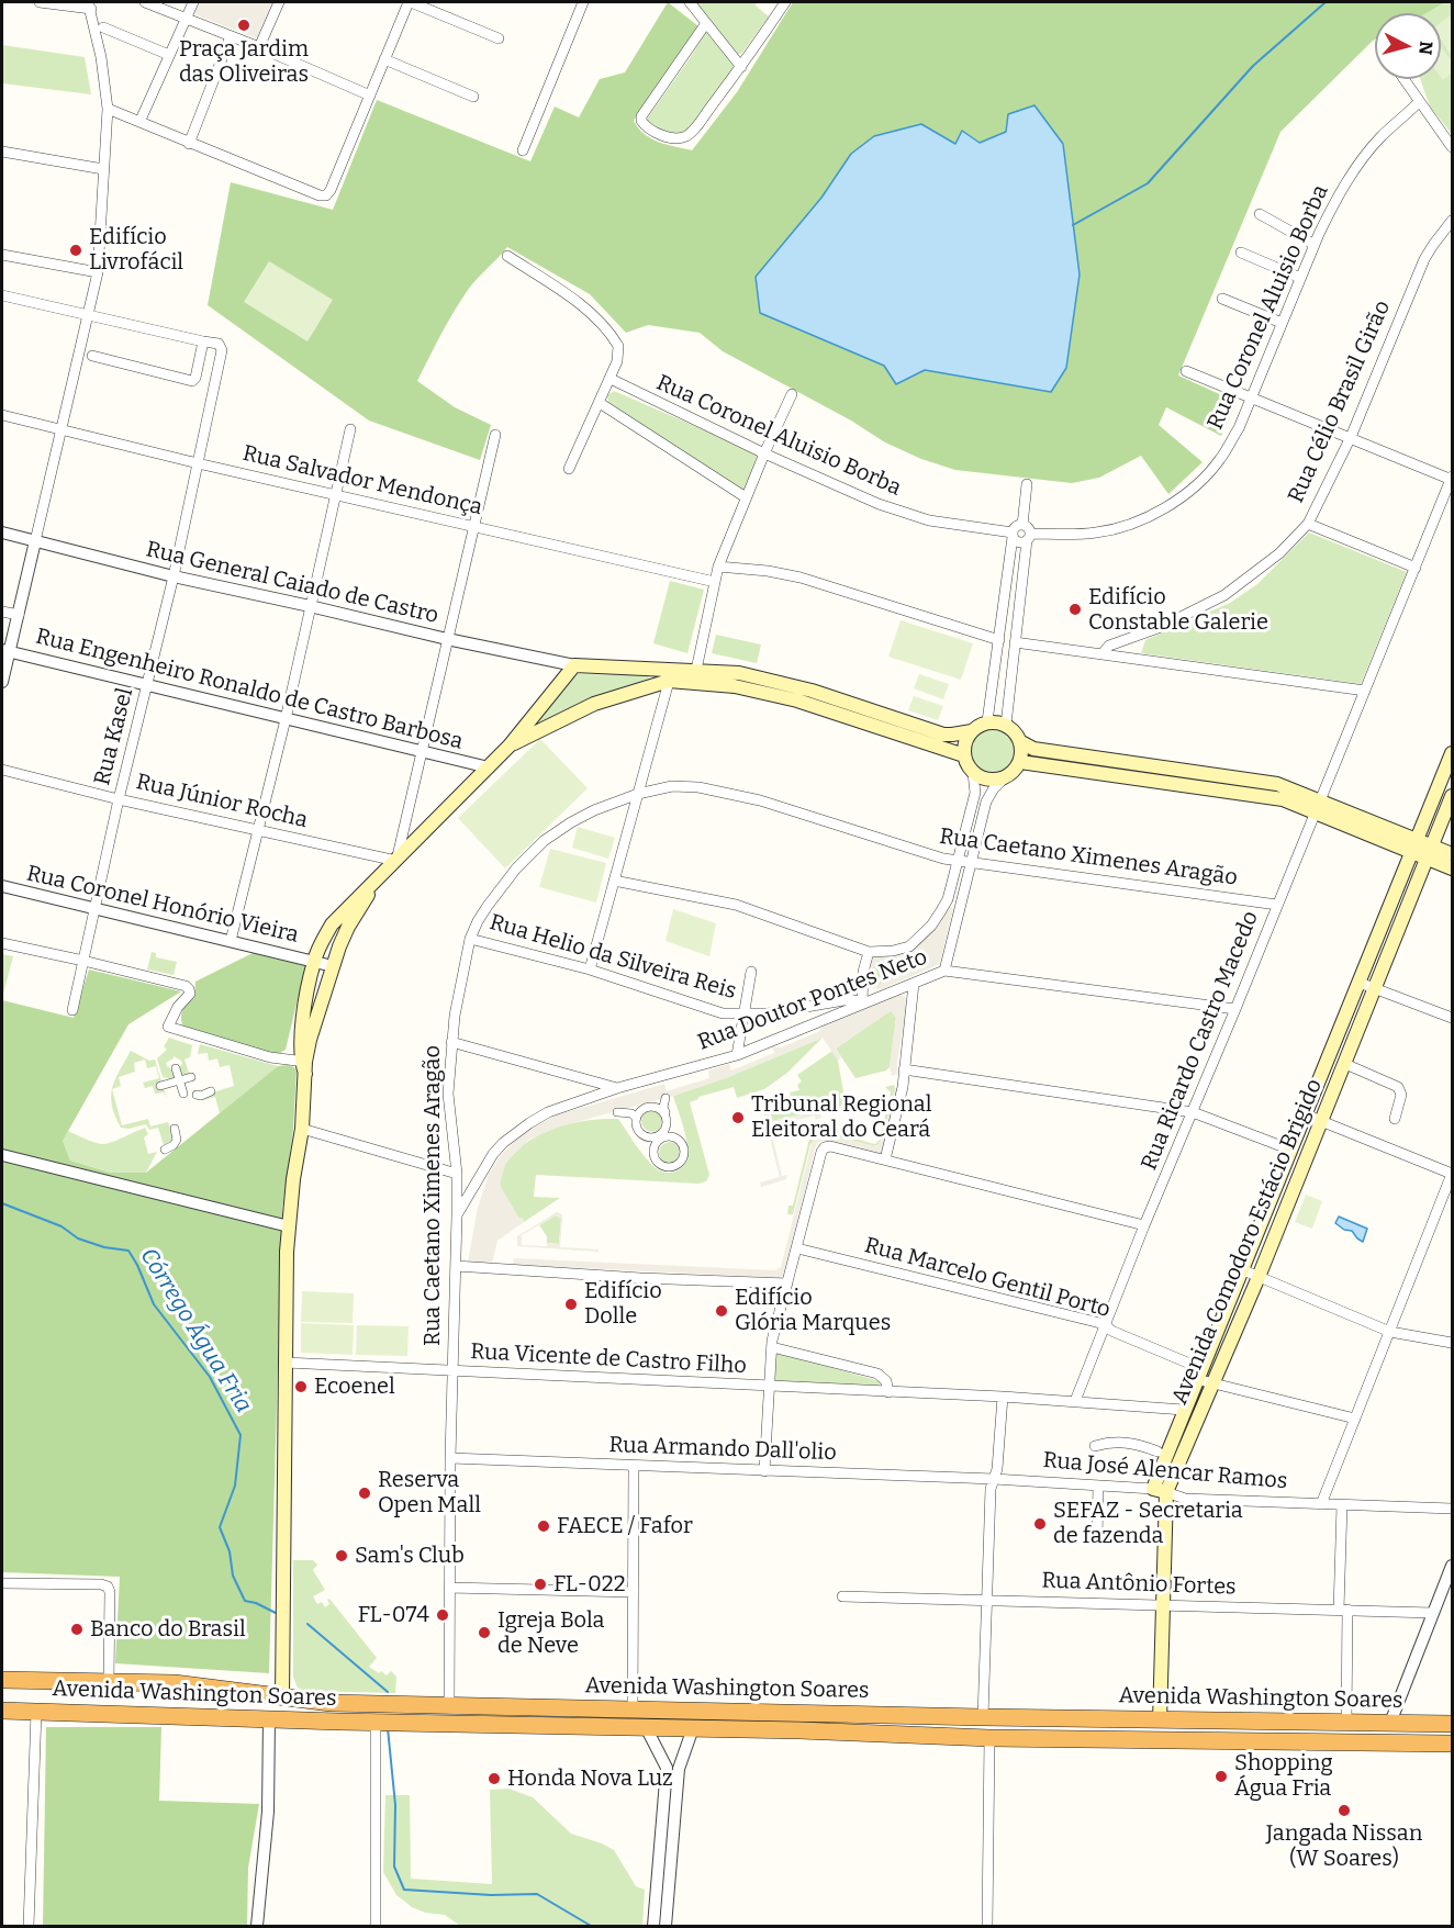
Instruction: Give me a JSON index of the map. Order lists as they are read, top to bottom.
{
  "streets": {
    "highway": ["Avenida Washington Soares"],
    "main road": ["Avenida Comodoro Estácio Brigido"],
    "street": [
      "Rua Coronel Aluisio Borba",
      "Rua Célio Brasil Girão",
      "Rua Salvador Mendonça",
      "Rua General Caiado de Castro",
      "Rua Engenheiro Ronaldo de Castro Barbosa",
      "Rua Kasel",
      "Rua Júnior Rocha",
      "Rua Caetano Ximenes Aragão",
      "Rua Coronel Honório Vieira",
      "Rua Helio da Silveira Reis",
      "Rua Doutor Pontes Neto",
      "Rua Ricardo Castro Macedo",
      "Rua Marcelo Gentil Porto",
      "Rua Vicente de Castro Filho",
      "Rua Armando Dall'olio",
      "Rua José Alencar Ramos",
      "Rua Antônio Fortes"
    ]
  },
  "crossings": [
    ["Rua Salvador Mendonça", "Rua Kasel"],
    ["Rua General Caiado de Castro", "Rua Kasel"],
    ["Rua Engenheiro Ronaldo de Castro Barbosa", "Rua Kasel"],
    ["Rua Kasel", "Rua Júnior Rocha"],
    ["Rua Kasel", "Rua Coronel Honório Vieira"],
    ["Rua Caetano Ximenes Aragão", "Rua Helio da Silveira Reis"],
    ["Rua Caetano Ximenes Aragão", "Rua Doutor Pontes Neto"],
    ["Rua Caetano Ximenes Aragão", "Rua Ricardo Castro Macedo"],
    ["Rua Caetano Ximenes Aragão", "Rua Vicente de Castro Filho"],
    ["Rua Caetano Ximenes Aragão", "Rua Armando Dall'olio"],
    ["Rua Caetano Ximenes Aragão", "Avenida Washington Soares"],
    ["Rua Helio da Silveira Reis", "Rua Doutor Pontes Neto"],
    ["Rua Doutor Pontes Neto", "Rua Ricardo Castro Macedo"],
    ["Rua Ricardo Castro Macedo", "Rua Marcelo Gentil Porto"],
    ["Rua Ricardo Castro Macedo", "Rua Vicente de Castro Filho"],
    ["Avenida Comodoro Estácio Brigido", "Rua Marcelo Gentil Porto"],
    ["Avenida Comodoro Estácio Brigido", "Rua Vicente de Castro Filho"],
    ["Avenida Comodoro Estácio Brigido", "Rua José Alencar Ramos"],
    ["Avenida Comodoro Estácio Brigido", "Rua Antônio Fortes"],
    ["Avenida Comodoro Estácio Brigido", "Avenida Washington Soares"],
    ["Rua Armando Dall'olio", "Rua José Alencar Ramos"]
  ],
  "water": ["Córrego Água Fria"],
  "places": [
    "Praça Jardim das Oliveiras",
    "Edifício Livrofácil",
    "Edifício Constable Galerie",
    "Tribunal Regional Eleitoral do Ceará",
    "Edifício Dolle",
    "Edifício Glória Marques",
    "Ecoenel",
    "Reserva Open Mall",
    "SEFAZ - Secretaria de fazenda",
    "FAECE / Fafor",
    "Sam's Club",
    "FL-022",
    "FL-074",
    "Banco do Brasil",
    "Igreja Bola de Neve",
    "Shopping Água Fria",
    "Honda Nova Luz",
    "Jangada Nissan (W Soares)"
  ],
  "north": "right"
}
